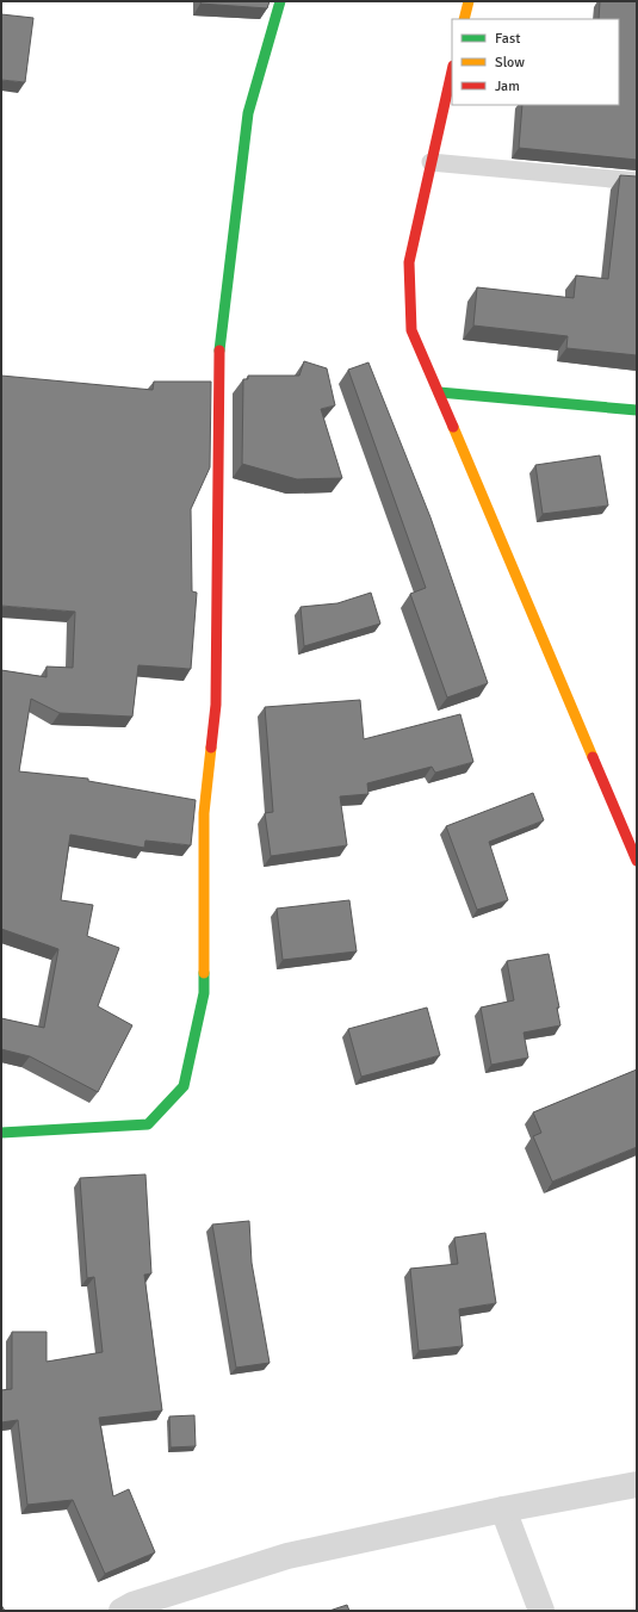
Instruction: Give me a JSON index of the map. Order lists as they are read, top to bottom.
{
  "legend": ["Fast", "Slow", "Jam"]
}
